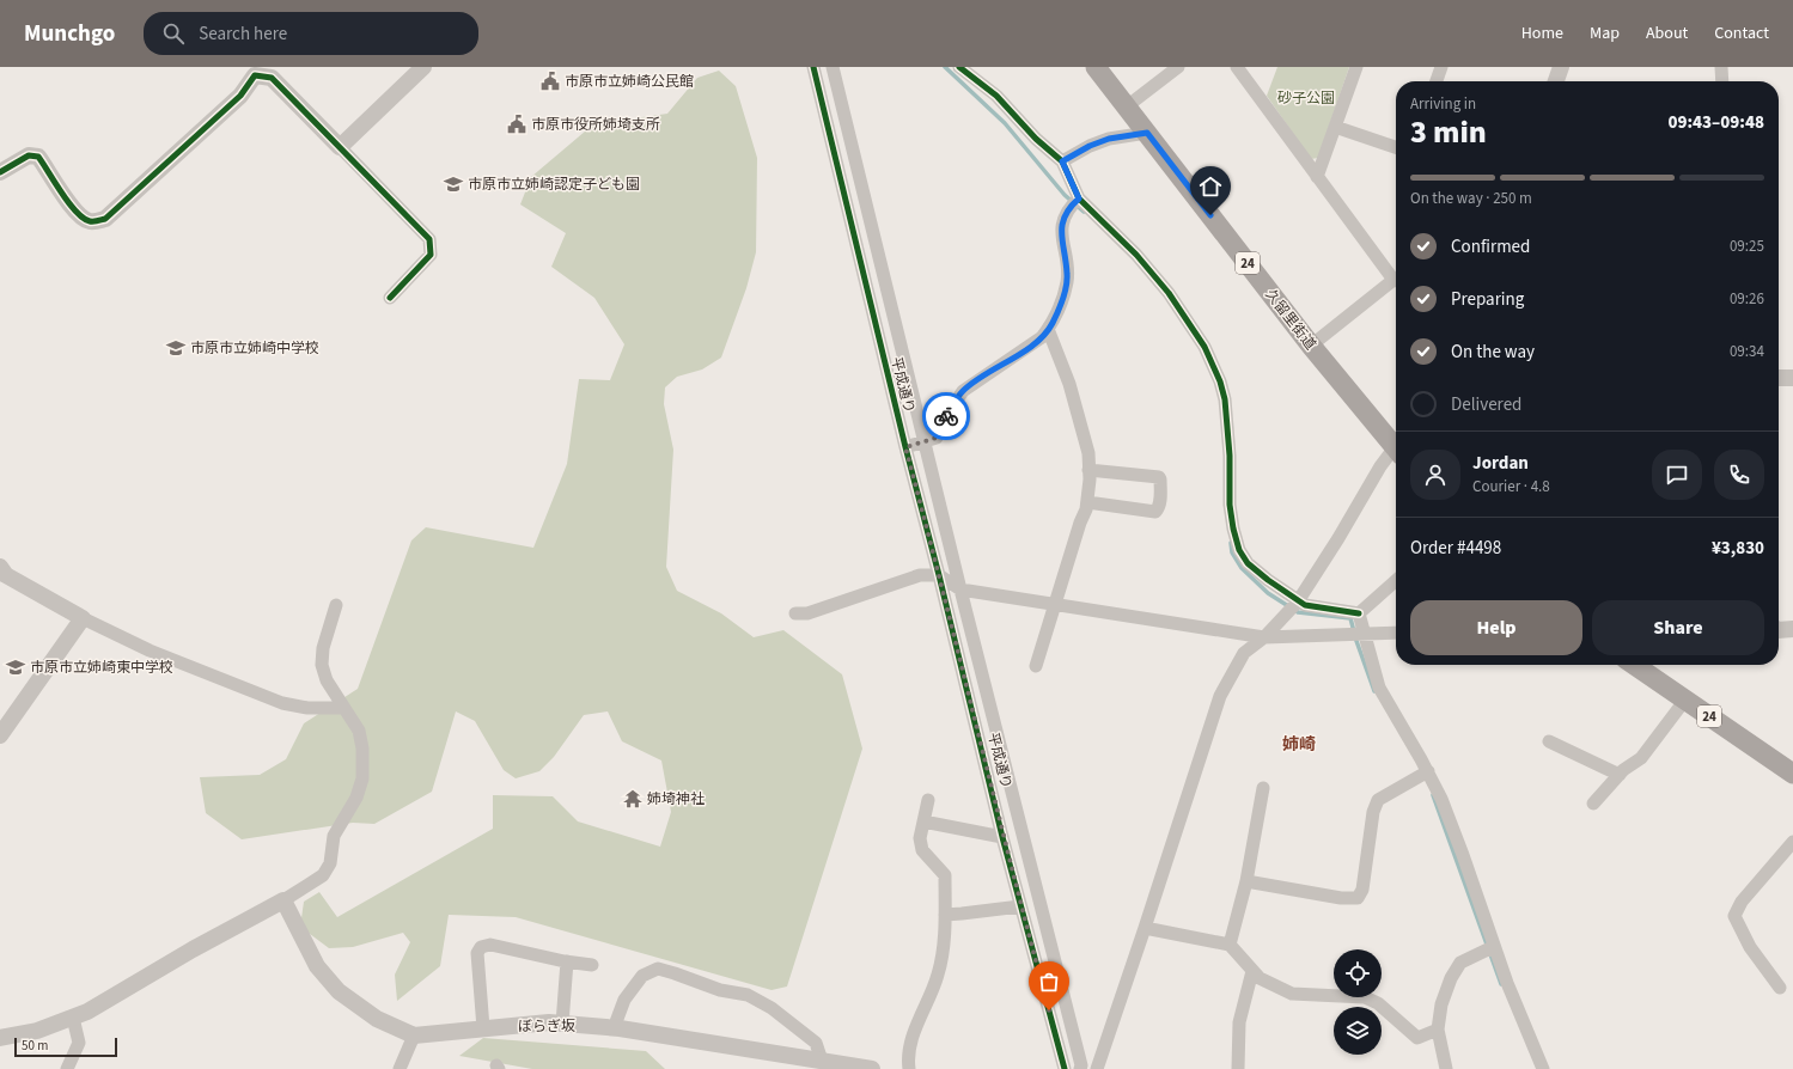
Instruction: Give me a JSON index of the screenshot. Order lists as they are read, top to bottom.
{
  "streets": {
    "main road": ["24", "久留里街道"],
    "street": ["平成通り", "ぼらぎ坂"]
  },
  "districts": ["姉崎"],
  "parks": ["砂子公園"],
  "places": {
    "public building": ["市原市立姉崎公民館", "市原市役所姉埼支所"],
    "school or university": ["市原市立姉崎認定子ども園", "市原市立姉崎中学校", "市原市立姉崎東中学校"],
    "temple": ["姉埼神社"]
  },
  "scale_bar": "50 m",
  "page": {
    "header": "Munchgo",
    "search": "Search here",
    "nav": [
      "Home",
      "Map",
      "About",
      "Contact"
    ],
    "heading": ["3 min", "Arriving in", "09:43–09:48"],
    "panel": [
      "Jordan",
      "Courier · 4.8",
      "Order #4498",
      "¥3,830"
    ],
    "bar": "On the way · 250 m",
    "list": [
      ["Confirmed", "09:25"],
      ["Preparing", "09:26"],
      ["On the way", "09:34"],
      "Delivered"
    ],
    "buttons": ["Help", "Share"],
    "scale": "50 m"
  }
}
